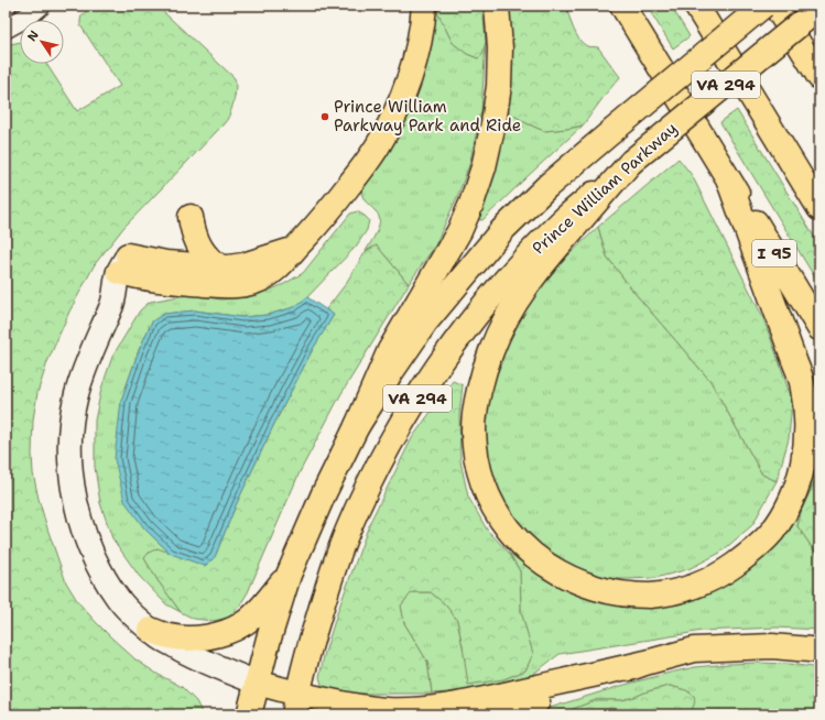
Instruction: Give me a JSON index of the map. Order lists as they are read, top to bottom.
{
  "streets": {
    "highway": ["VA 294", "Prince William Parkway", "I 95"]
  },
  "places": ["Prince William Parkway Park and Ride"],
  "north": "top left"
}
